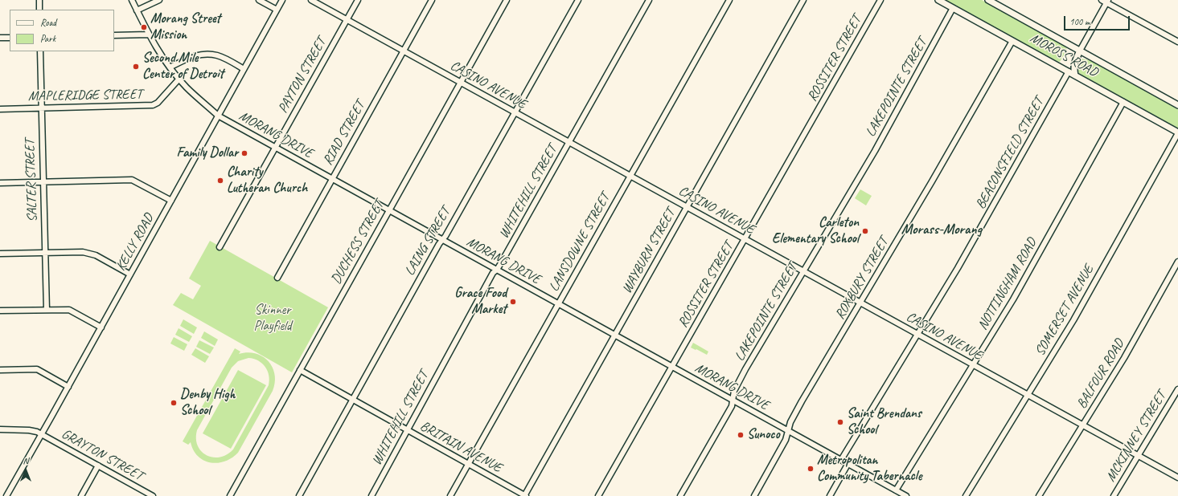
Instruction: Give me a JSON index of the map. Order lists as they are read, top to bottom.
{
  "streets": {
    "main road": ["MOROSS ROAD"],
    "street": [
      "ROSSITER STREET",
      "PAYTON STREET",
      "CASINO AVENUE",
      "LAKEPOINTE STREET",
      "MAPLERIDGE STREET",
      "RIAD STREET",
      "MORANG DRIVE",
      "BEACONSFIELD STREET",
      "SALTER STREET",
      "WHITEHILL STREET",
      "LAING STREET",
      "KELLY ROAD",
      "DUCHESS STREET",
      "LANSDOWNE STREET",
      "WAYBURN STREET",
      "ROXBURY STREET",
      "NOTTINGHAM ROAD",
      "SOMERSET AVENUE",
      "BALFOUR ROAD",
      "MCKINNEY STREET",
      "BRITAIN AVENUE",
      "GRAYTON STREET"
    ]
  },
  "crossings": [
    ["MOROSS ROAD", "LAKEPOINTE STREET"],
    ["MOROSS ROAD", "BEACONSFIELD STREET"],
    ["MOROSS ROAD", "ROXBURY STREET"],
    ["MOROSS ROAD", "NOTTINGHAM ROAD"],
    ["MOROSS ROAD", "SOMERSET AVENUE"],
    ["ROSSITER STREET", "CASINO AVENUE"],
    ["ROSSITER STREET", "MORANG DRIVE"],
    ["PAYTON STREET", "CASINO AVENUE"],
    ["PAYTON STREET", "MORANG DRIVE"],
    ["CASINO AVENUE", "LAKEPOINTE STREET"],
    ["CASINO AVENUE", "RIAD STREET"],
    ["CASINO AVENUE", "BEACONSFIELD STREET"],
    ["CASINO AVENUE", "WHITEHILL STREET"],
    ["CASINO AVENUE", "LAING STREET"],
    ["CASINO AVENUE", "DUCHESS STREET"],
    ["CASINO AVENUE", "LANSDOWNE STREET"],
    ["CASINO AVENUE", "WAYBURN STREET"],
    ["CASINO AVENUE", "ROXBURY STREET"],
    ["CASINO AVENUE", "NOTTINGHAM ROAD"],
    ["CASINO AVENUE", "SOMERSET AVENUE"],
    ["CASINO AVENUE", "BALFOUR ROAD"],
    ["CASINO AVENUE", "MCKINNEY STREET"],
    ["LAKEPOINTE STREET", "MORANG DRIVE"],
    ["MAPLERIDGE STREET", "MORANG DRIVE"],
    ["MAPLERIDGE STREET", "SALTER STREET"],
    ["RIAD STREET", "MORANG DRIVE"],
    ["MORANG DRIVE", "BEACONSFIELD STREET"],
    ["MORANG DRIVE", "WHITEHILL STREET"],
    ["MORANG DRIVE", "LAING STREET"],
    ["MORANG DRIVE", "KELLY ROAD"],
    ["MORANG DRIVE", "DUCHESS STREET"],
    ["MORANG DRIVE", "LANSDOWNE STREET"],
    ["MORANG DRIVE", "WAYBURN STREET"],
    ["MORANG DRIVE", "ROXBURY STREET"],
    ["MORANG DRIVE", "NOTTINGHAM ROAD"],
    ["WHITEHILL STREET", "BRITAIN AVENUE"],
    ["LAING STREET", "BRITAIN AVENUE"],
    ["KELLY ROAD", "GRAYTON STREET"],
    ["DUCHESS STREET", "BRITAIN AVENUE"],
    ["LANSDOWNE STREET", "BRITAIN AVENUE"],
    ["WAYBURN STREET", "BRITAIN AVENUE"]
  ],
  "districts": ["Morass-Morang"],
  "parks": ["Skinner Playfield"],
  "places": [
    "Morang Street Mission",
    "Second Mile Center of Detroit",
    "Family Dollar",
    "Charity Lutheran Church",
    "Carleton Elementary School",
    "Grace Food Market",
    "Denby High School",
    "Saint Brendans School",
    "Sunoco",
    "Metropolitan Community Tabernacle"
  ],
  "legend": ["Road", "Park"],
  "scale_bar": "100 m",
  "north": "top"
}
